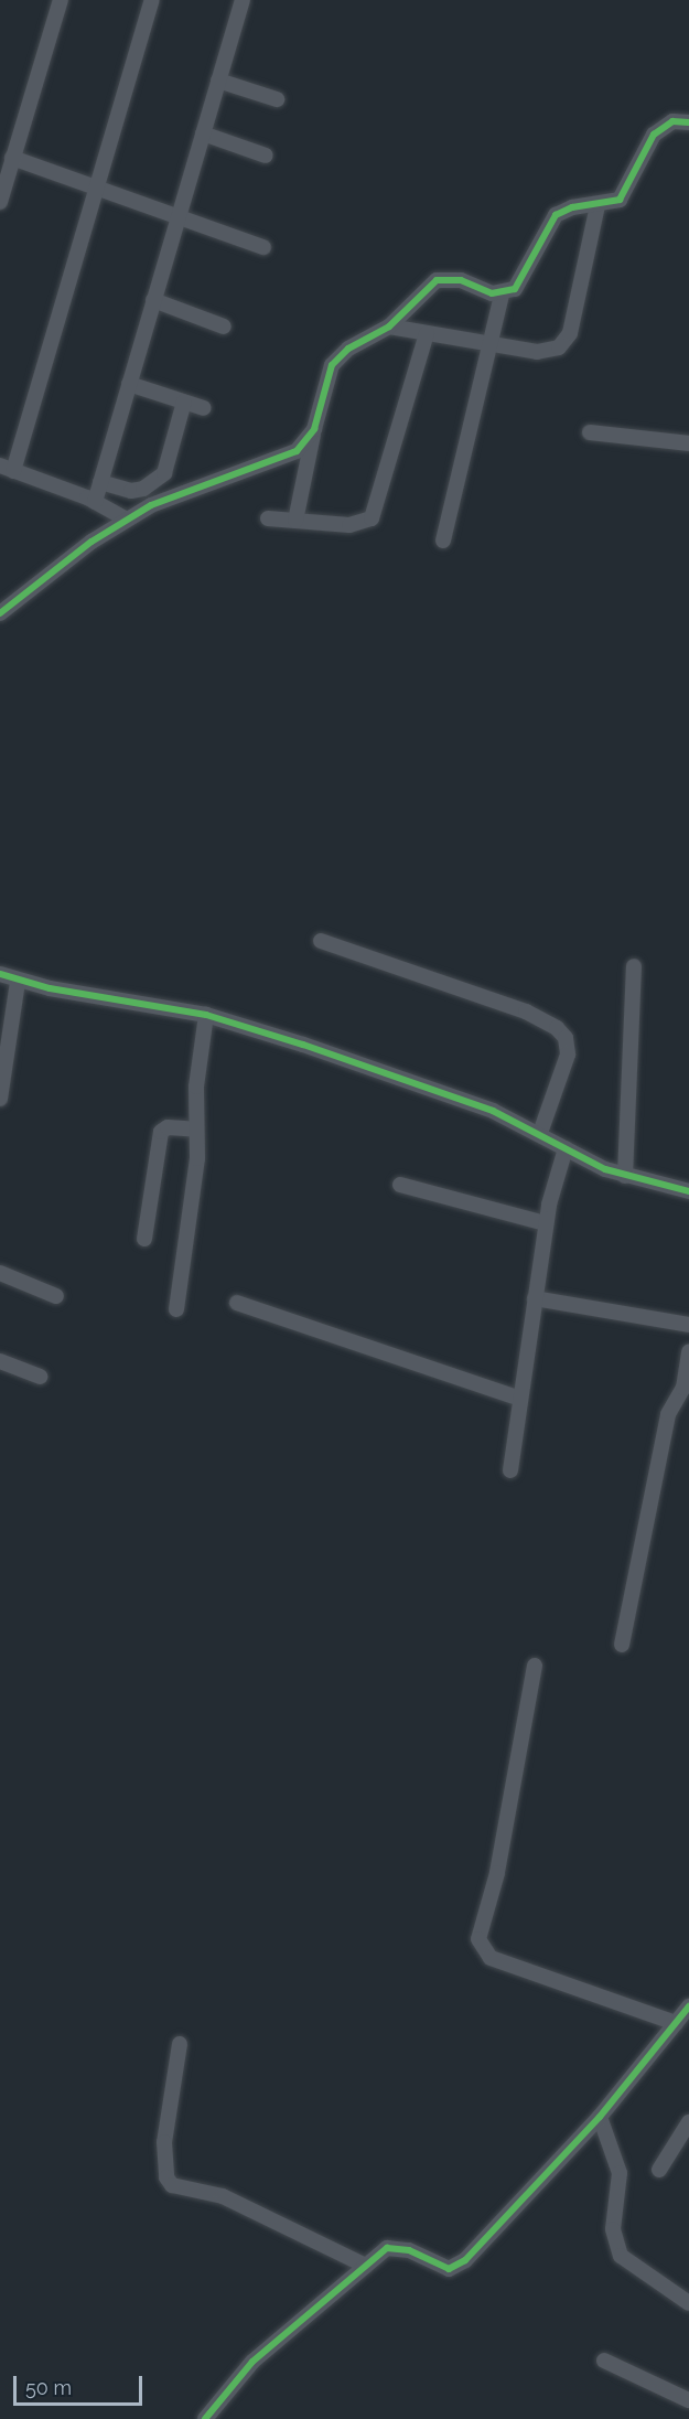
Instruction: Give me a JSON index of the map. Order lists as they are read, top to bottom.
{
  "scale_bar": "50 m"
}
